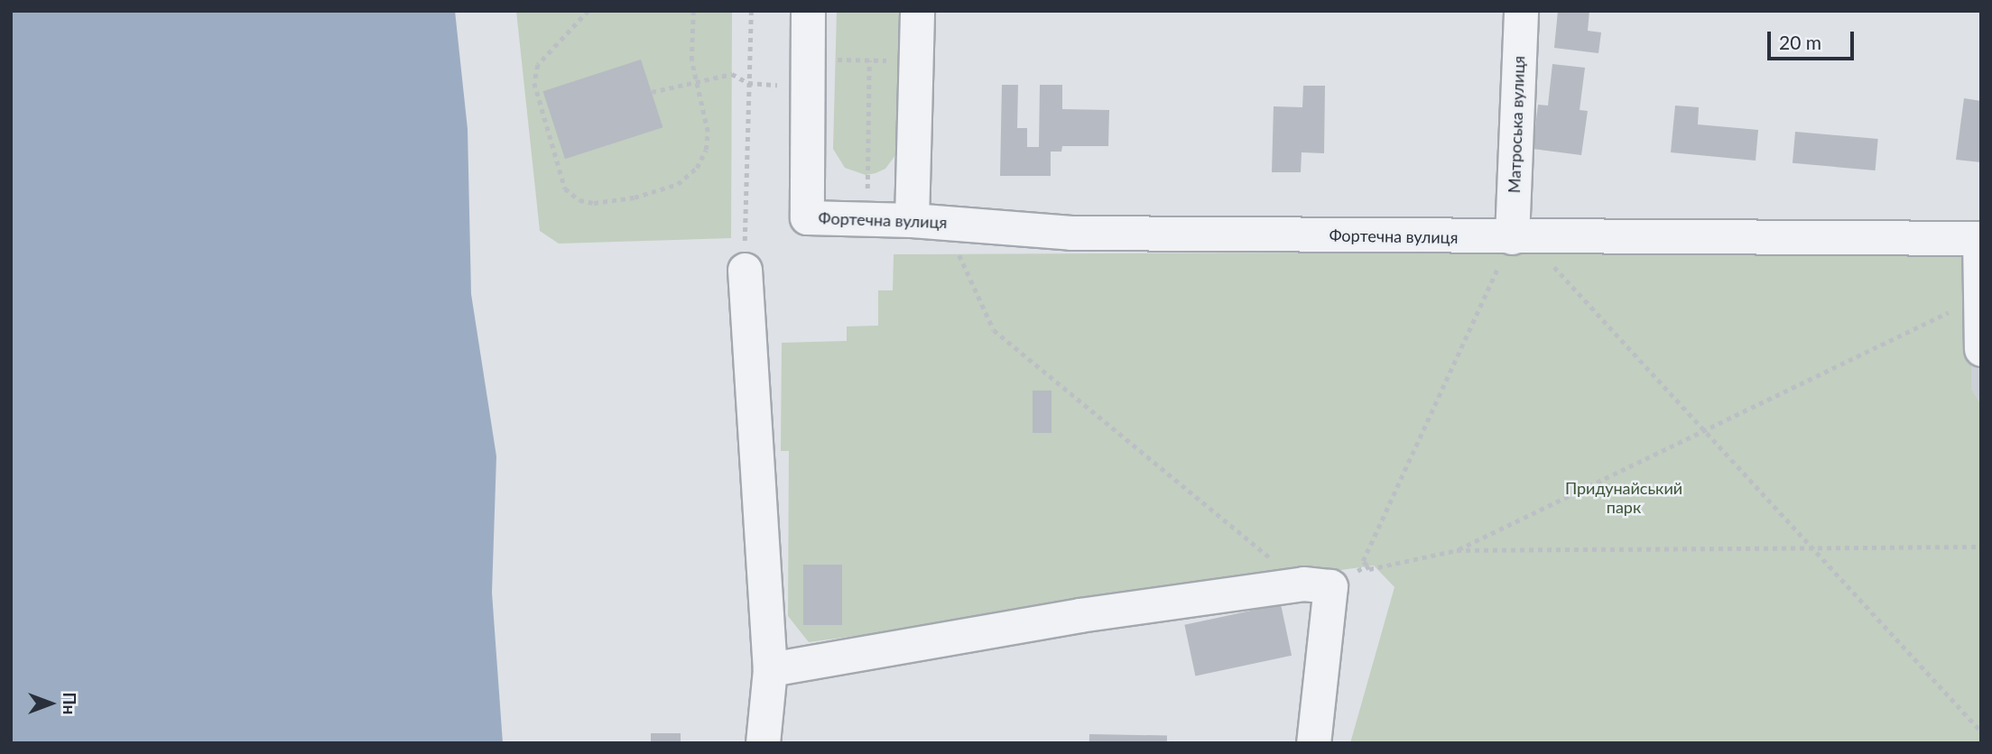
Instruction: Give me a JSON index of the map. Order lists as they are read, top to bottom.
{
  "streets": {
    "street": ["Матроська вулиця", "Фортечна вулиця"]
  },
  "crossings": [
    ["Матроська вулиця", "Фортечна вулиця"]
  ],
  "parks": ["Придунайський парк"],
  "scale_bar": "20 m",
  "north": "right"
}
